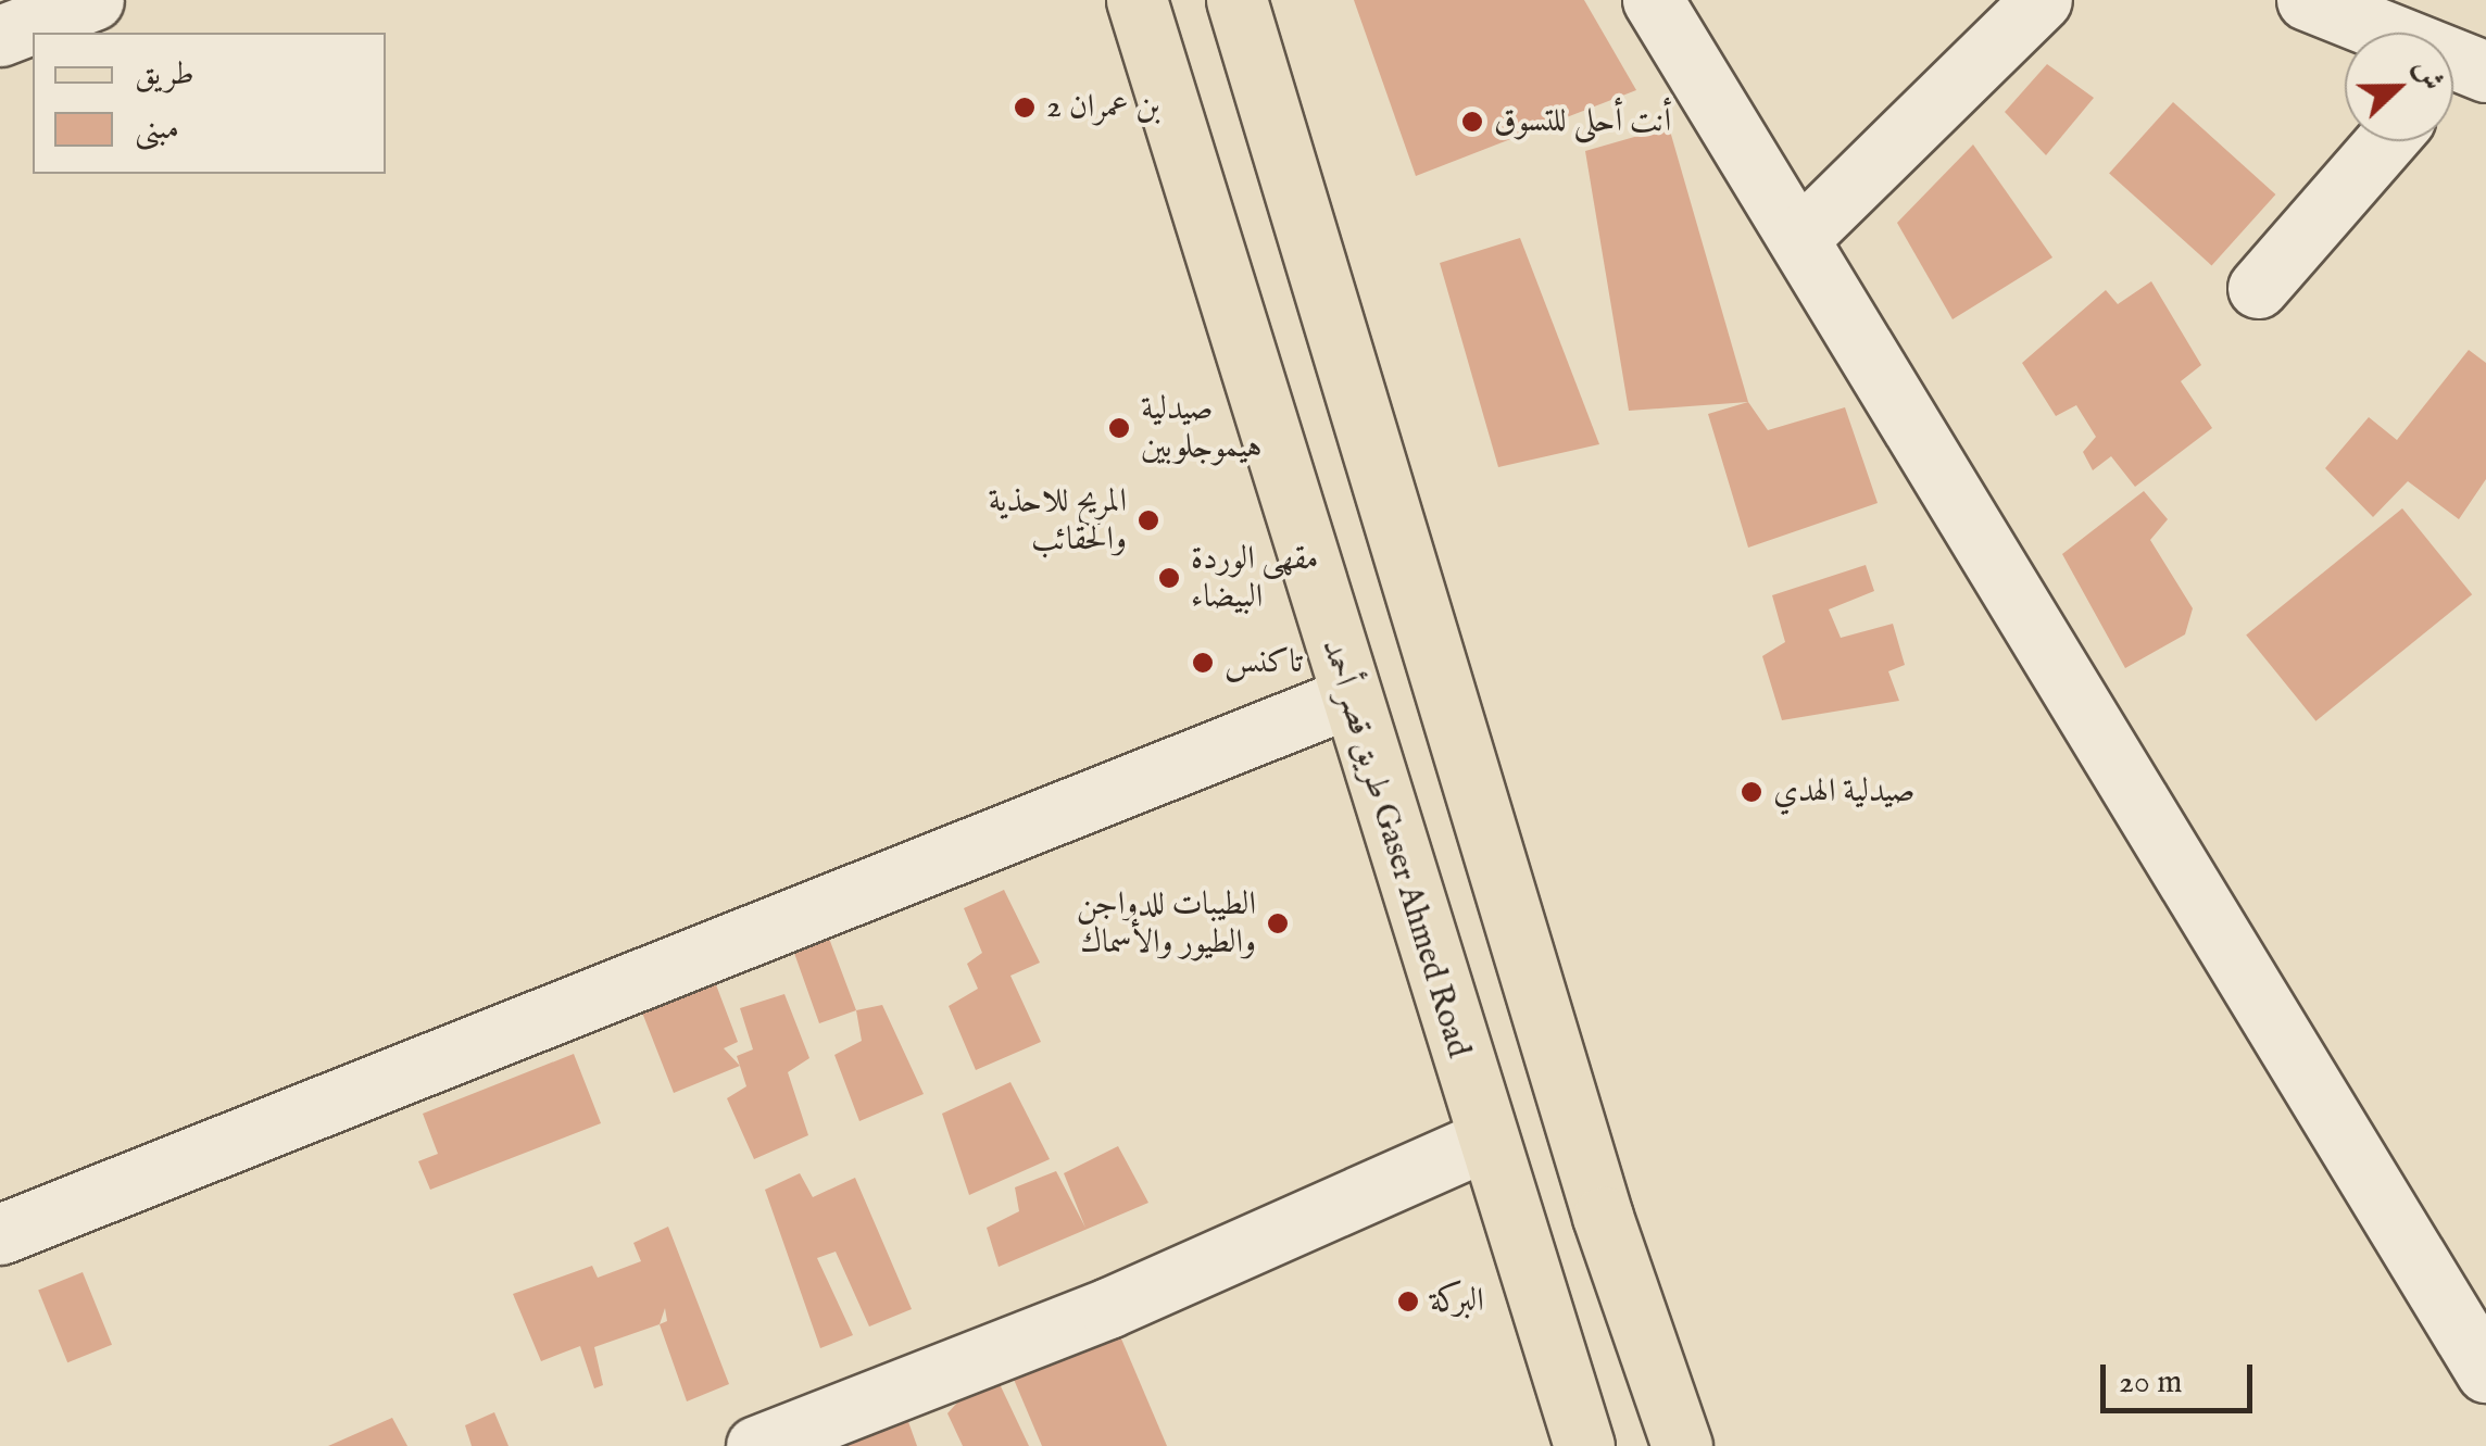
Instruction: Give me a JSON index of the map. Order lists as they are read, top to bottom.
{
  "streets": {
    "main road": ["طريق قصر أحمد Gaser Ahmed Road"]
  },
  "places": [
    "بن عمران 2",
    "أنت أحلى للتسوق",
    "صيدلية هيموجلوبين",
    "المريح للاحذية والحقائب",
    "مقهى الوردة البيضاء",
    "تاكنس",
    "صيدلية الهدي",
    "الطيبات للدواجن والطيور والأسماك",
    "البركة"
  ],
  "legend": ["طريق", "مبنى"],
  "scale_bar": "20 m",
  "north": "right"
}
